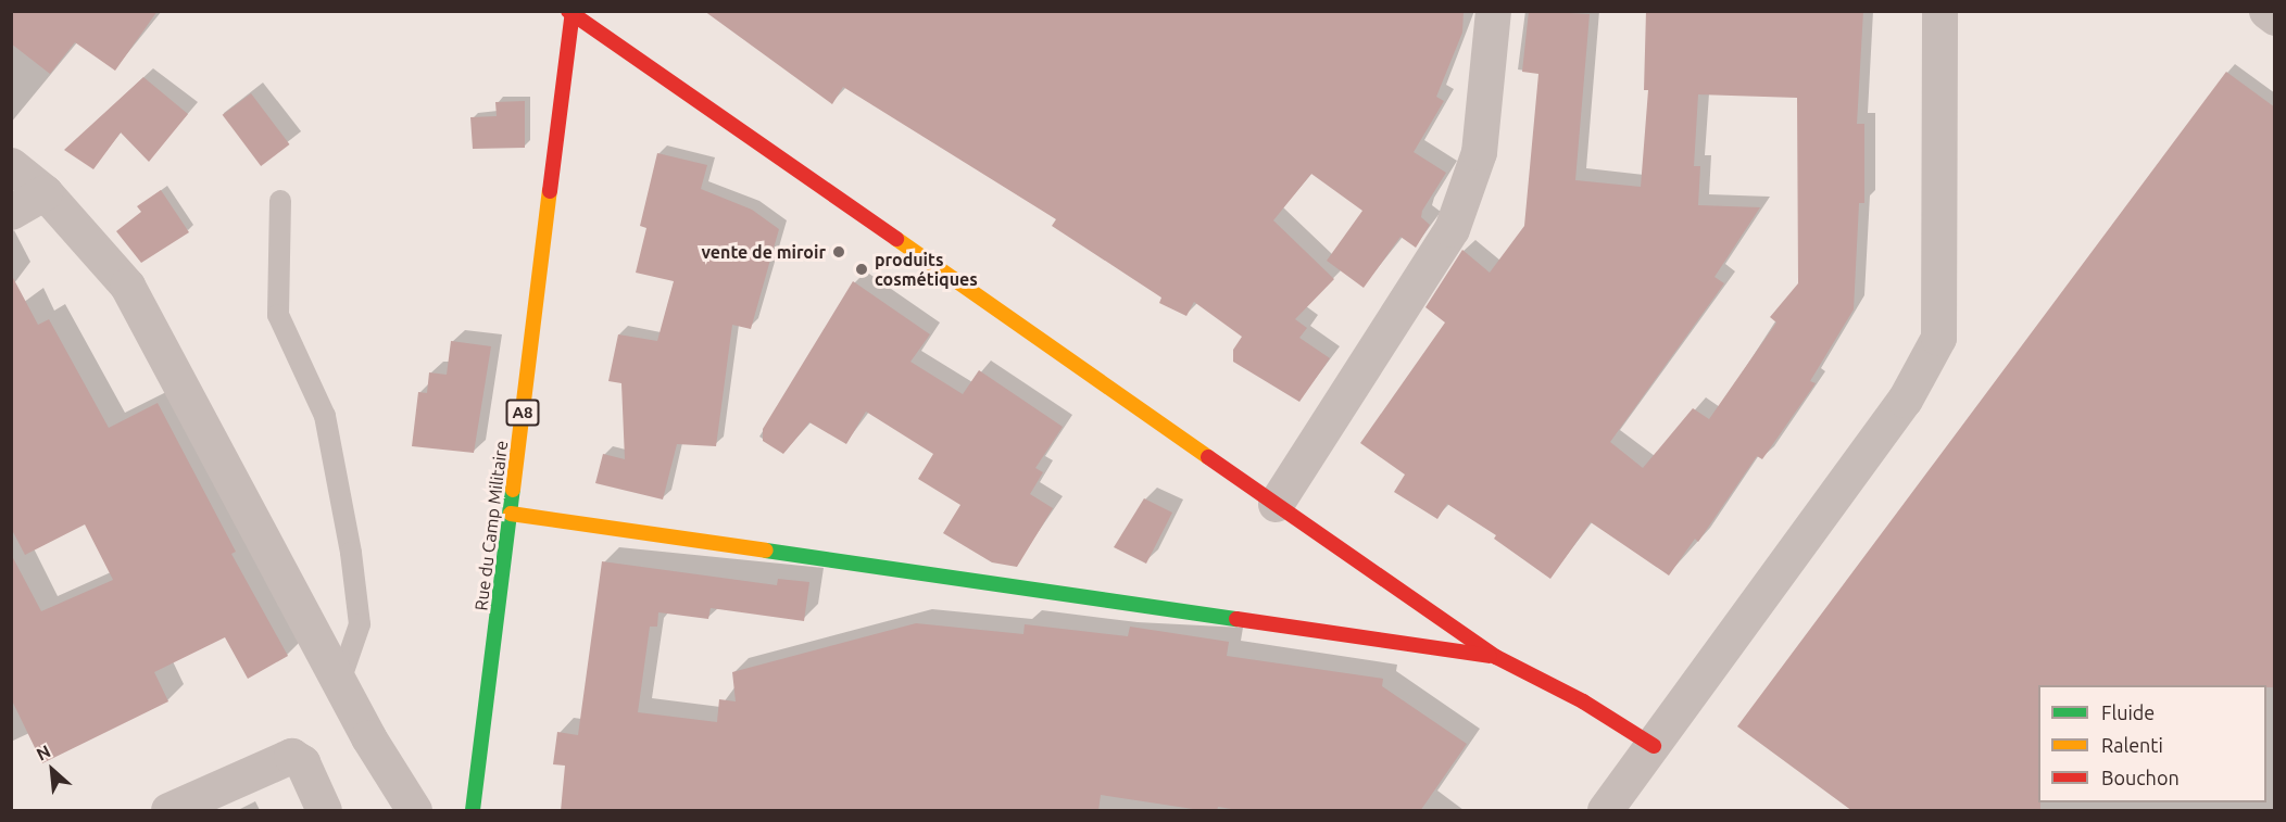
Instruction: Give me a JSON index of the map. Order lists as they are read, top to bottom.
{
  "streets": {
    "main road": ["A8", "Rue du Camp Militaire"]
  },
  "places": ["vente de miroir", "produits cosmétiques"],
  "legend": ["Fluide", "Ralenti", "Bouchon"],
  "north": "top left"
}
